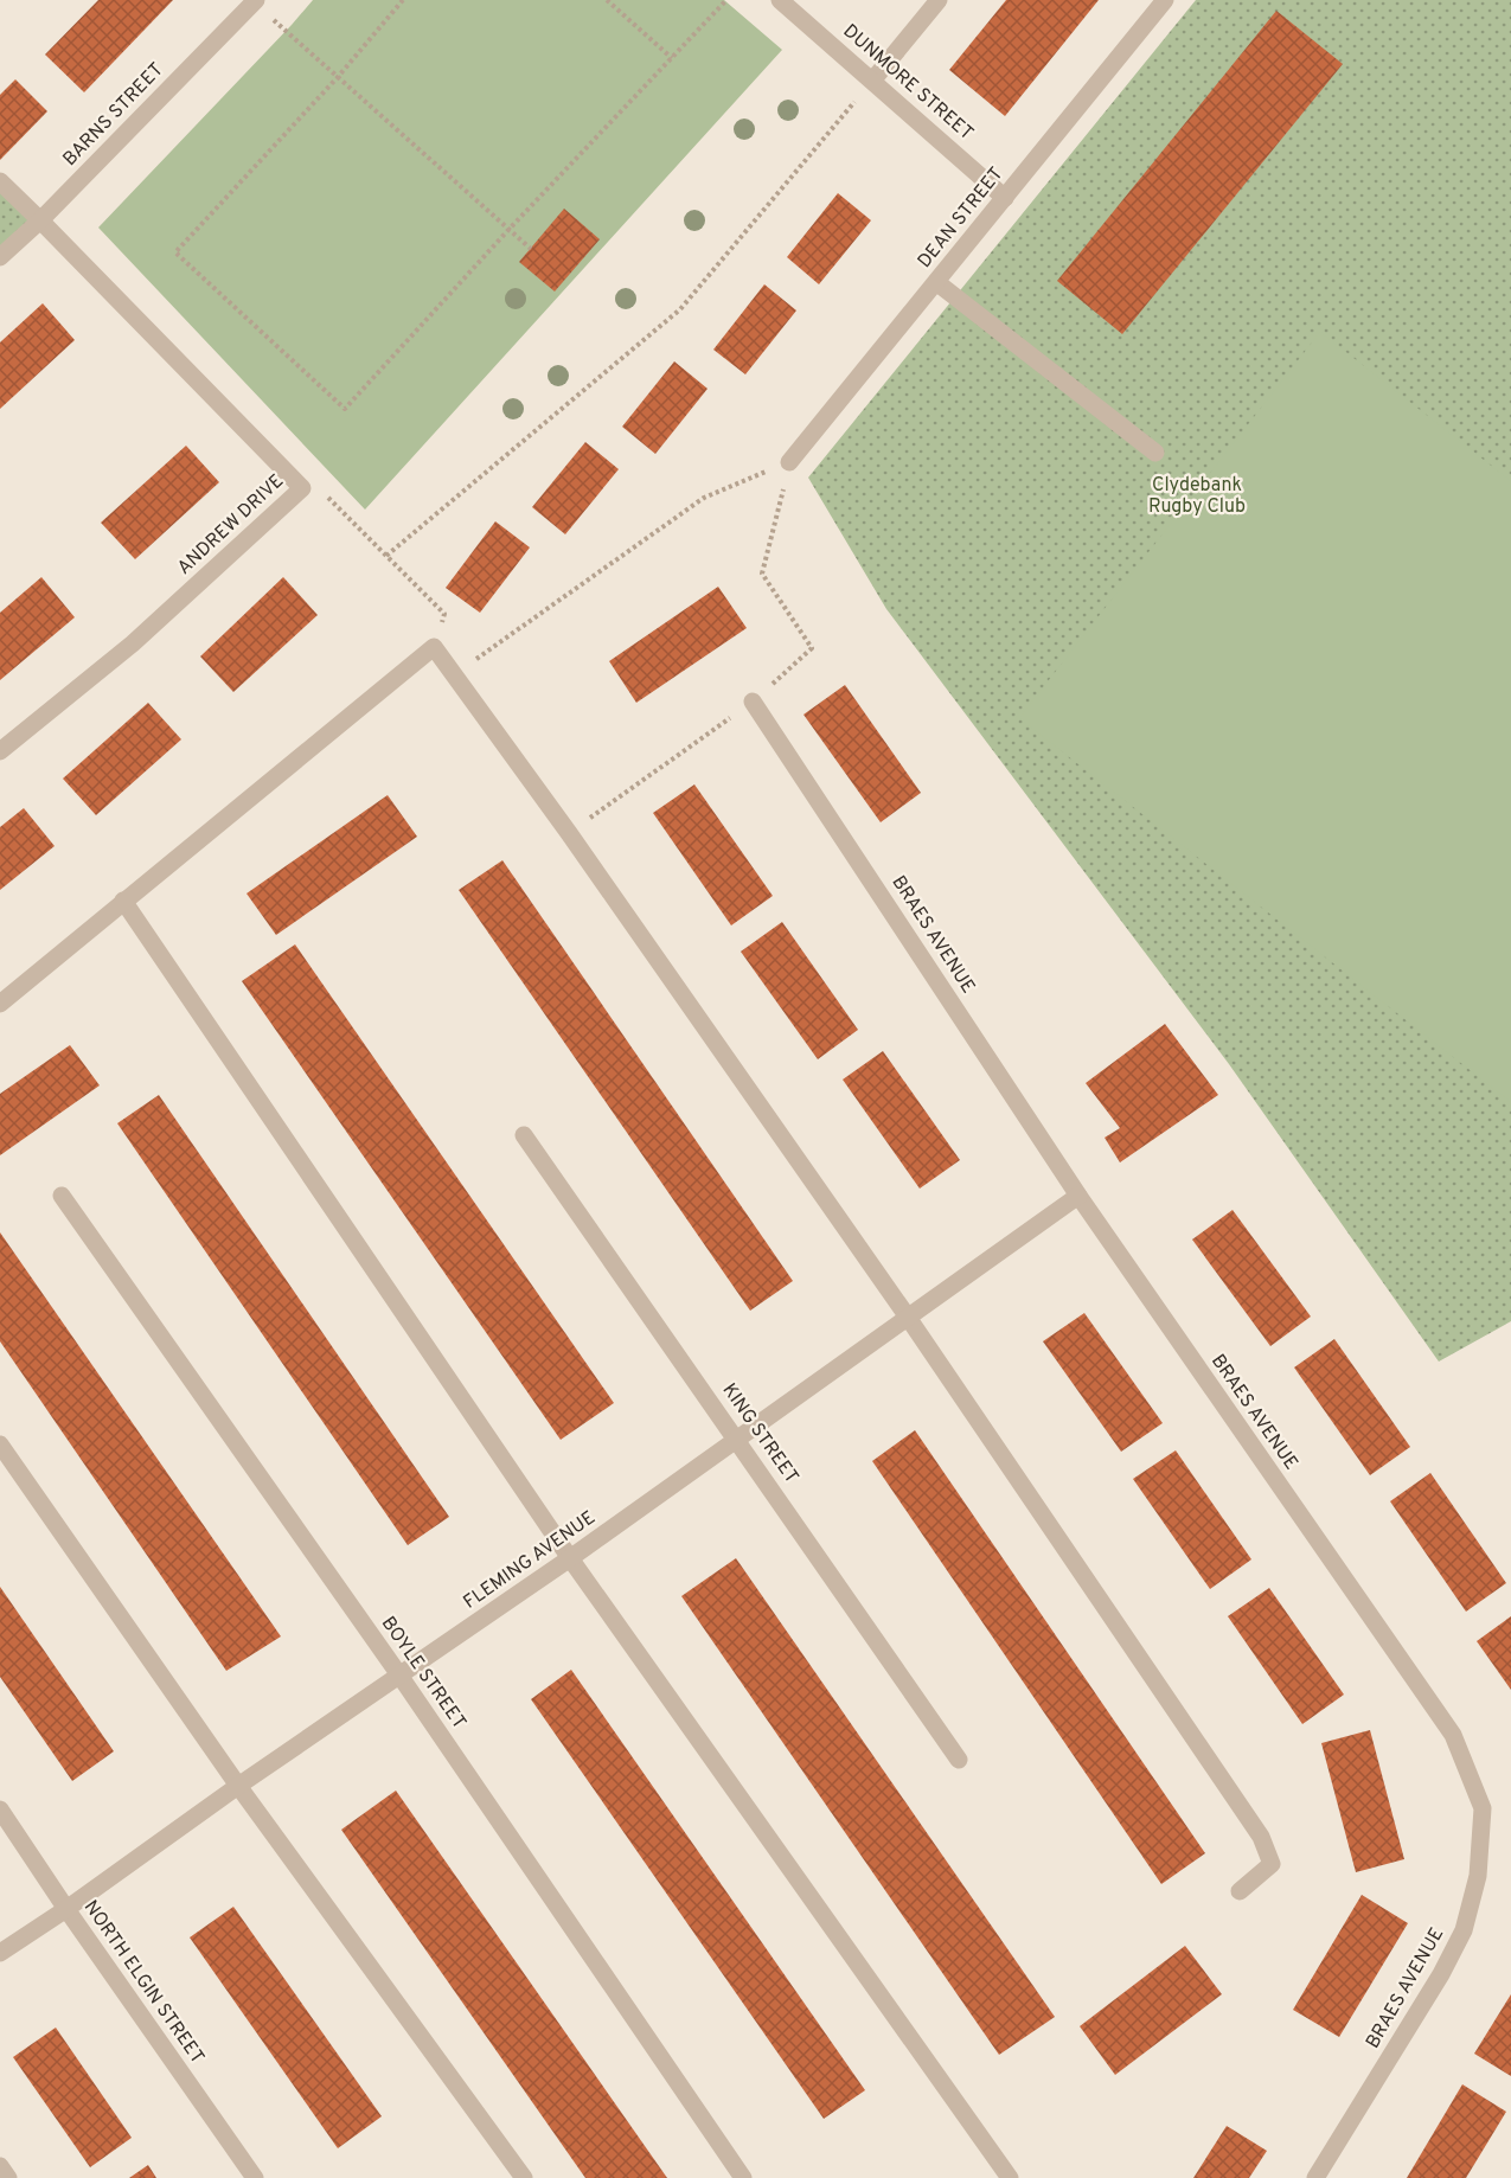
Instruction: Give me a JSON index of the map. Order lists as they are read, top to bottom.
{
  "streets": {
    "street": [
      "DUNMORE STREET",
      "BARNS STREET",
      "DEAN STREET",
      "ANDREW DRIVE",
      "BRAES AVENUE",
      "KING STREET",
      "FLEMING AVENUE",
      "BOYLE STREET",
      "NORTH ELGIN STREET"
    ]
  },
  "crossings": [
    ["DUNMORE STREET", "DEAN STREET"],
    ["BARNS STREET", "ANDREW DRIVE"],
    ["BRAES AVENUE", "FLEMING AVENUE"],
    ["KING STREET", "FLEMING AVENUE"],
    ["FLEMING AVENUE", "BOYLE STREET"],
    ["FLEMING AVENUE", "NORTH ELGIN STREET"]
  ],
  "parks": ["Clydebank Rugby Club"]
}
